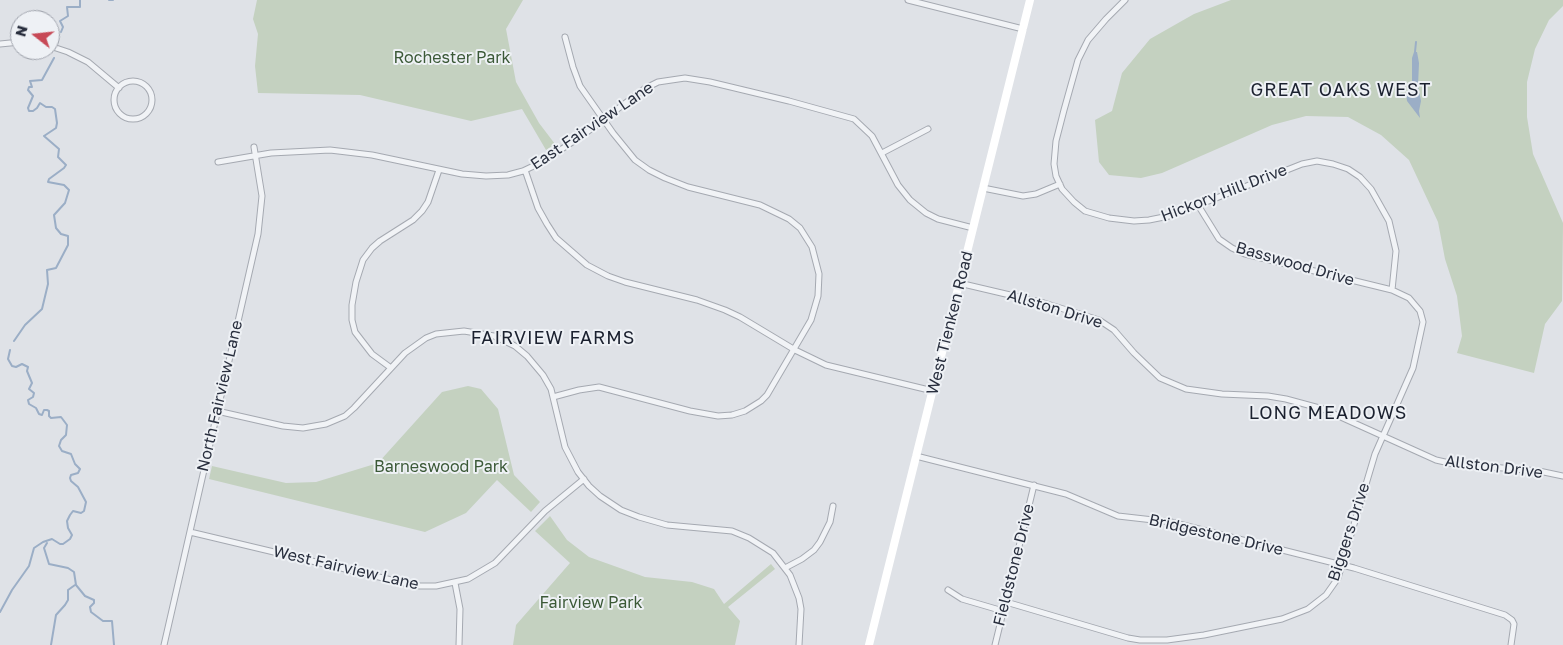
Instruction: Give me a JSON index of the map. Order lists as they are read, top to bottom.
{
  "streets": {
    "street": [
      "East Fairview Lane",
      "Hickory Hill Drive",
      "Basswood Drive",
      "Allston Drive",
      "West Tienken Road",
      "North Fairview Lane",
      "Biggers Drive",
      "Bridgestone Drive",
      "Fieldstone Drive",
      "West Fairview Lane"
    ]
  },
  "crossings": [
    ["East Fairview Lane", "West Tienken Road"],
    ["East Fairview Lane", "North Fairview Lane"],
    ["Hickory Hill Drive", "Basswood Drive"],
    ["Basswood Drive", "Biggers Drive"],
    ["Allston Drive", "West Tienken Road"],
    ["Allston Drive", "Biggers Drive"],
    ["West Tienken Road", "Bridgestone Drive"],
    ["North Fairview Lane", "West Fairview Lane"],
    ["Biggers Drive", "Bridgestone Drive"],
    ["Biggers Drive", "Fieldstone Drive"],
    ["Bridgestone Drive", "Fieldstone Drive"]
  ],
  "districts": ["GREAT OAKS WEST", "FAIRVIEW FARMS", "LONG MEADOWS"],
  "parks": ["Rochester Park", "Barneswood Park", "Fairview Park"],
  "north": "left"
}
